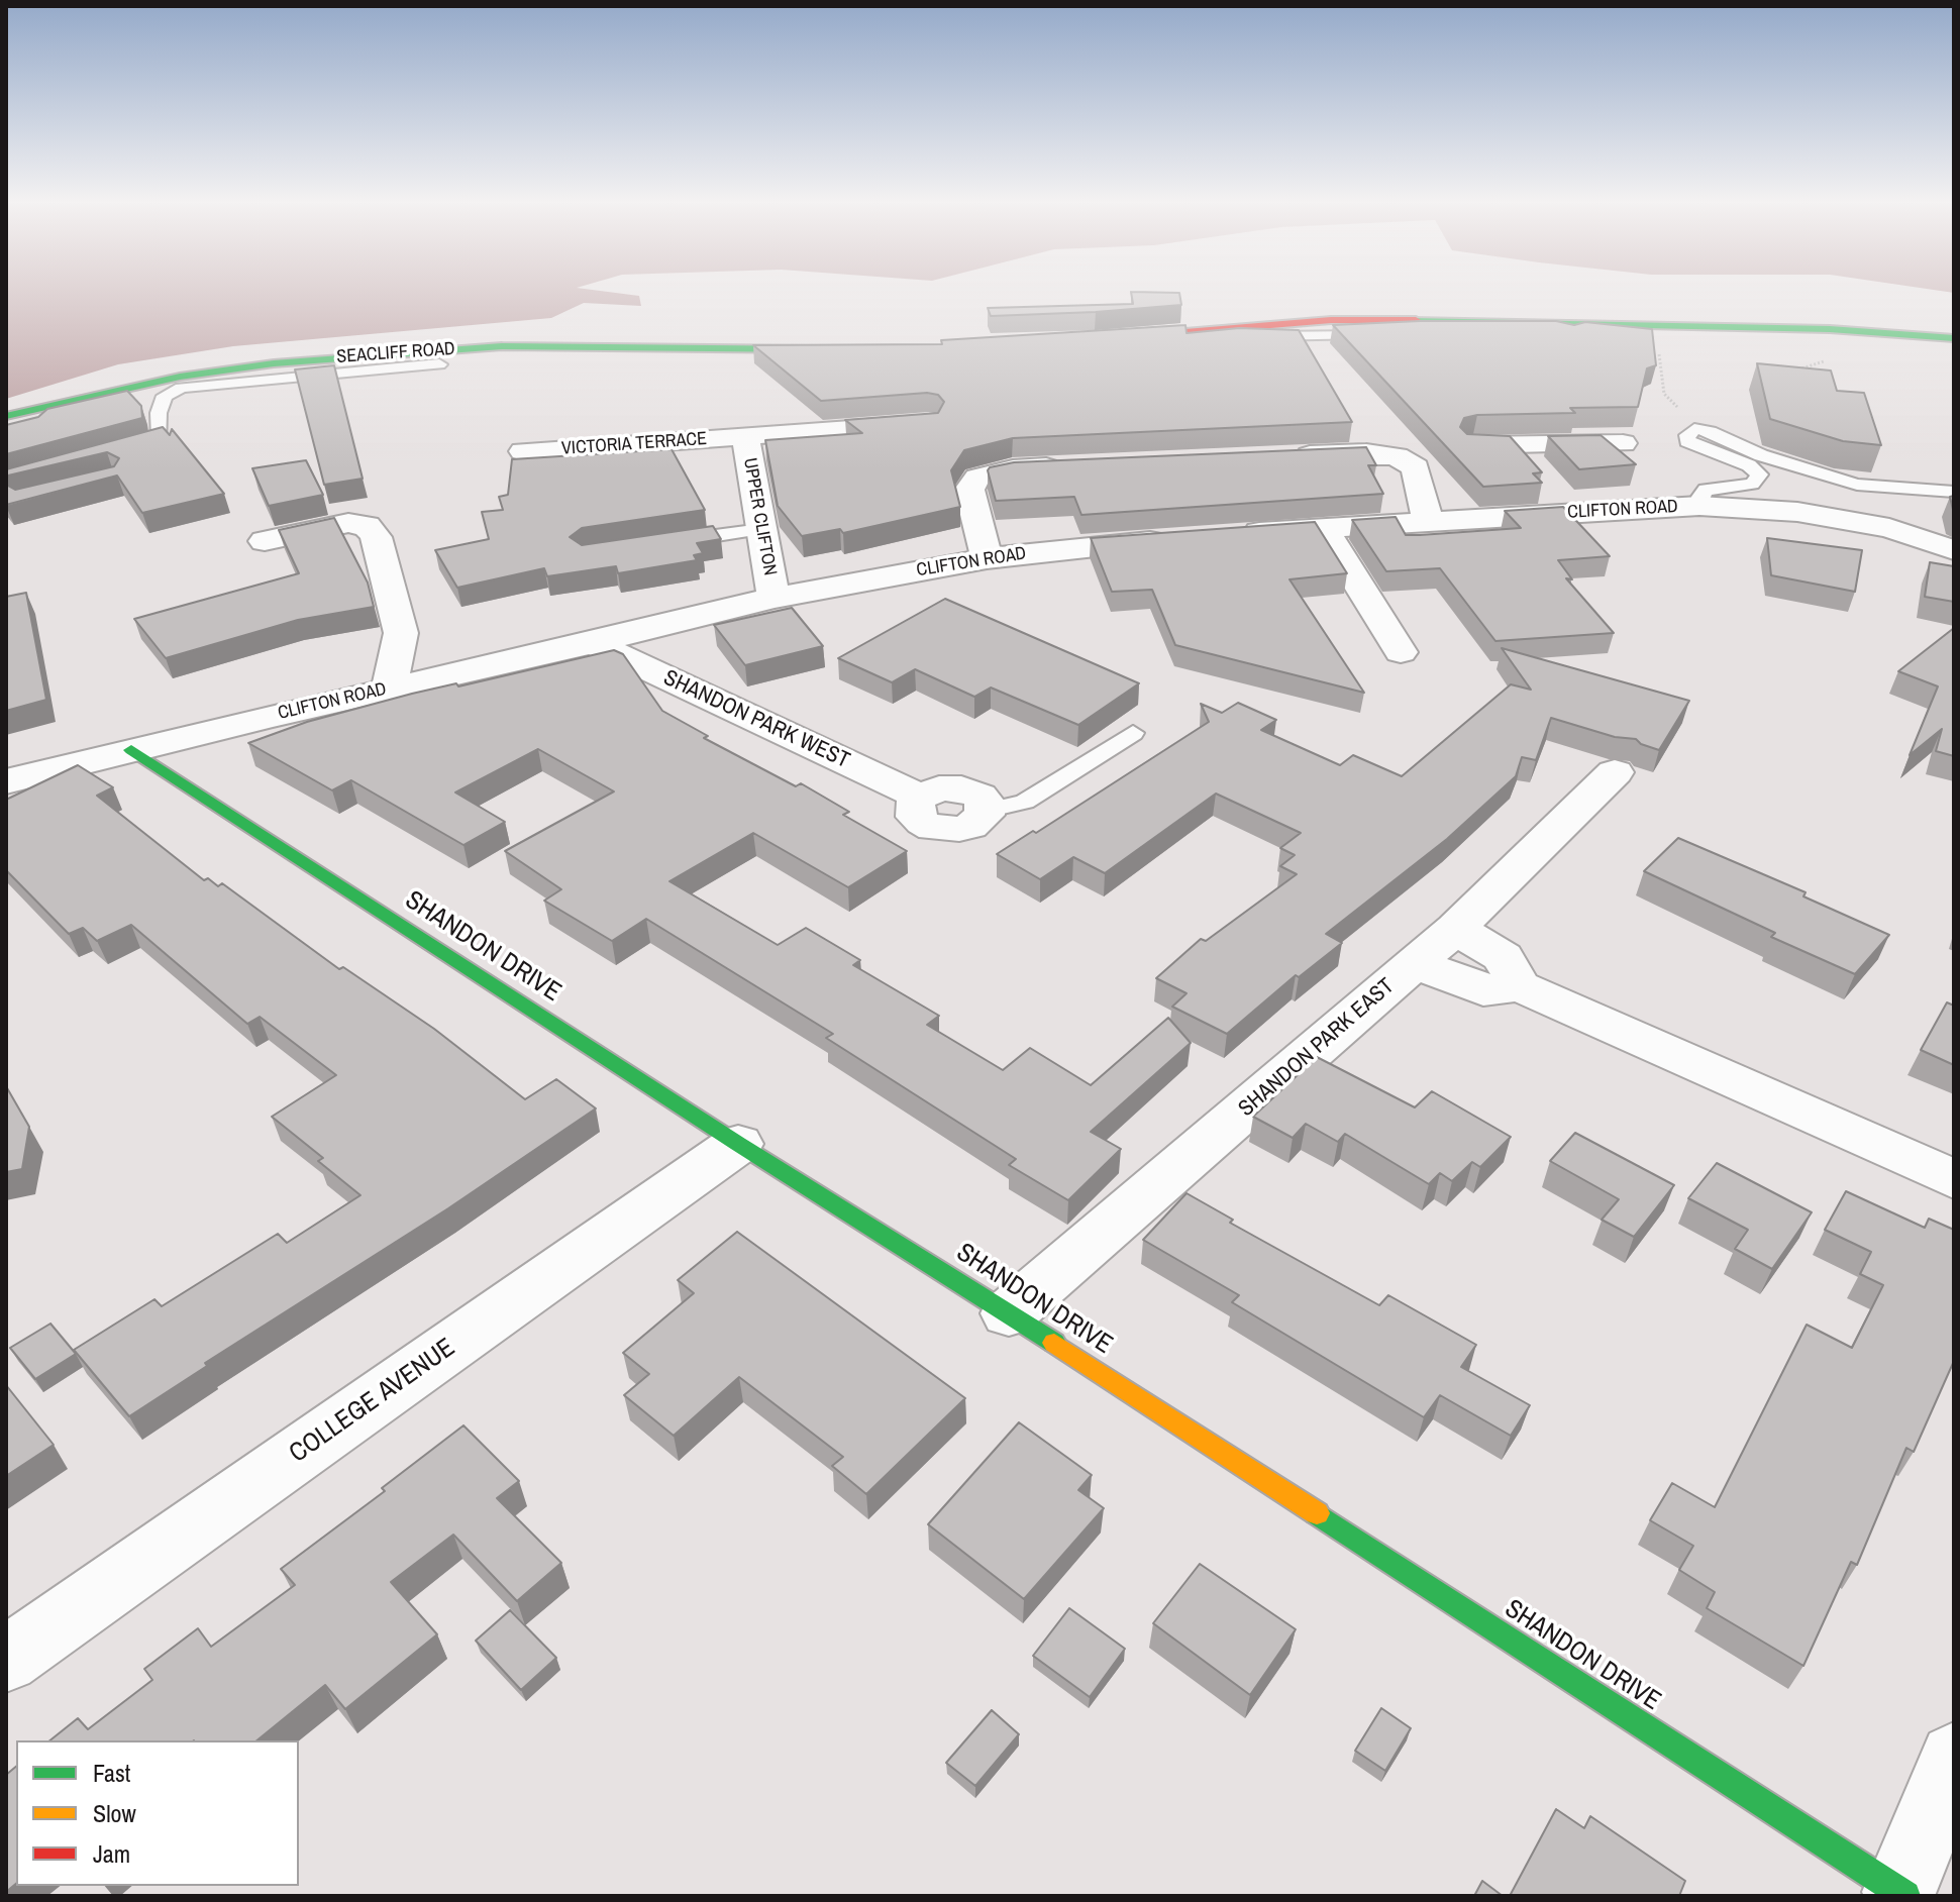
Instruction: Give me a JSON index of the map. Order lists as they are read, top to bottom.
{
  "streets": {
    "street": [
      "SEACLIFF ROAD",
      "VICTORIA TERRACE",
      "CLIFTON ROAD",
      "UPPER CLIFTON",
      "SHANDON PARK WEST",
      "SHANDON DRIVE",
      "SHANDON PARK EAST",
      "COLLEGE AVENUE"
    ]
  },
  "crossings": [
    ["VICTORIA TERRACE", "UPPER CLIFTON"],
    ["CLIFTON ROAD", "UPPER CLIFTON"],
    ["CLIFTON ROAD", "SHANDON PARK WEST"],
    ["CLIFTON ROAD", "SHANDON DRIVE"],
    ["SHANDON DRIVE", "SHANDON PARK EAST"],
    ["SHANDON DRIVE", "COLLEGE AVENUE"]
  ],
  "legend": ["Fast", "Slow", "Jam"]
}
